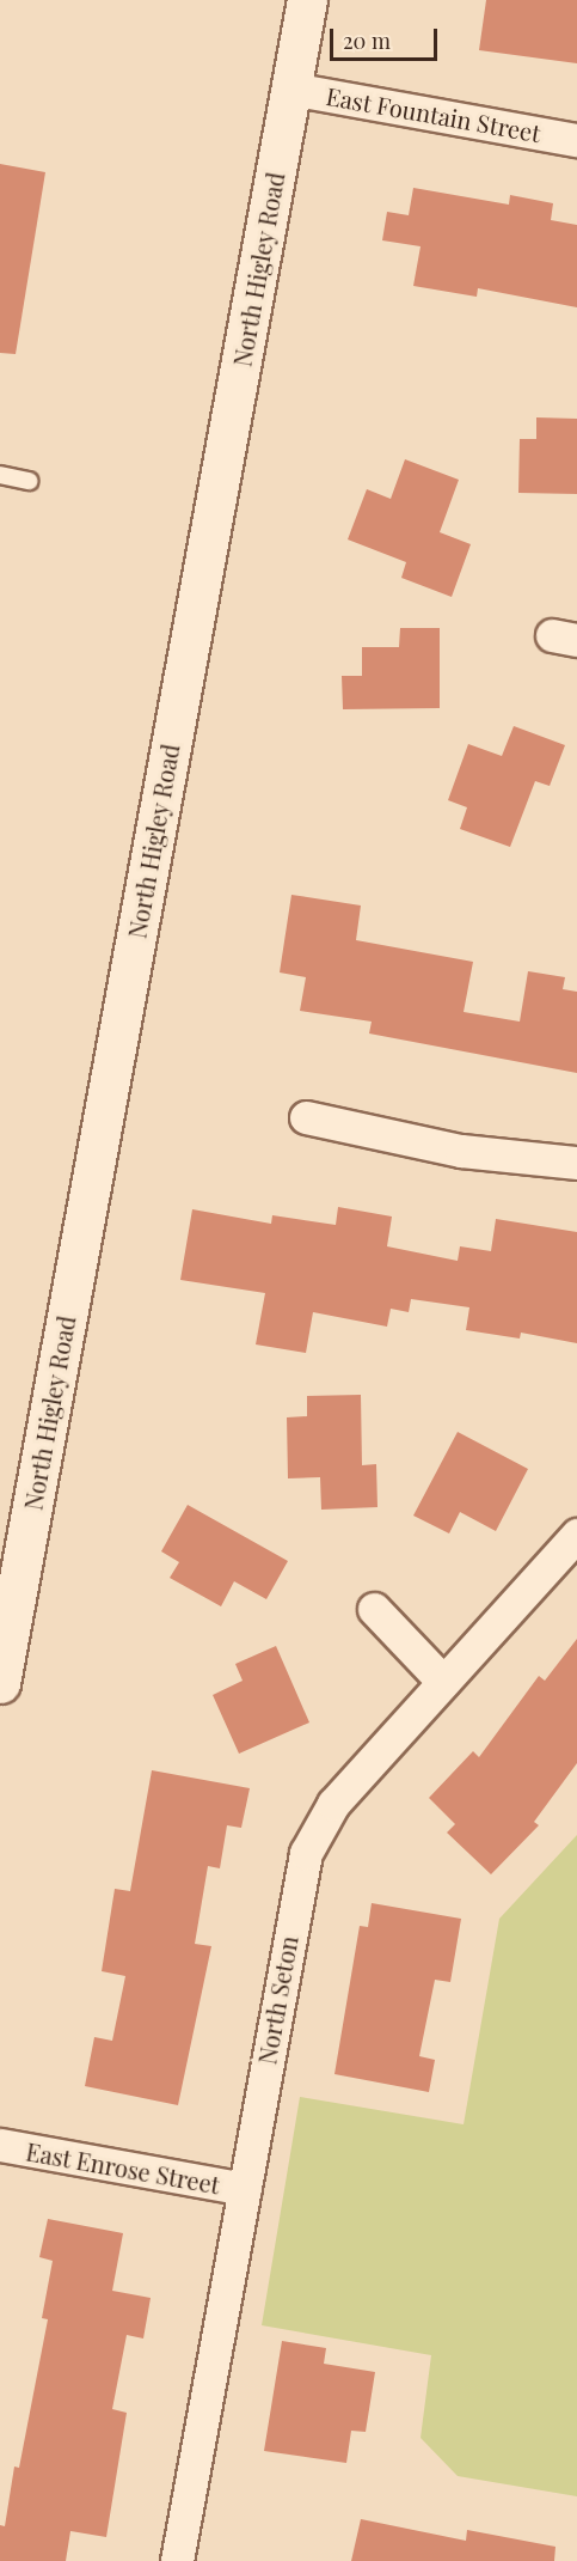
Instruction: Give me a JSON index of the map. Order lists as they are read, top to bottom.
{
  "streets": {
    "main road": ["North Higley Road"],
    "street": ["East Fountain Street", "North Seton", "East Enrose Street"]
  },
  "crossings": [
    ["East Fountain Street", "North Higley Road"],
    ["North Seton", "East Enrose Street"]
  ],
  "scale_bar": "20 m"
}
